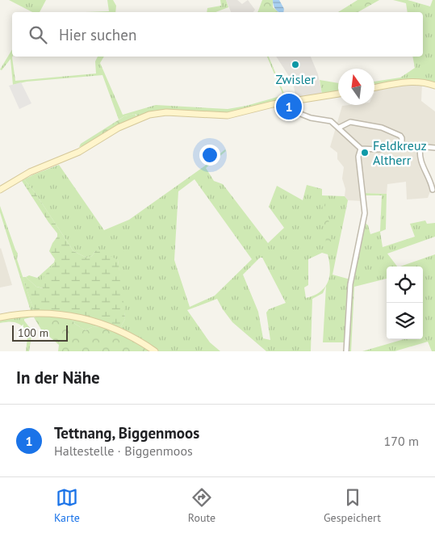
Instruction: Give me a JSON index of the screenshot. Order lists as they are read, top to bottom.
{
  "places": ["Zwisler", "Feldkreuz Altherr"],
  "scale_bar": "100 m",
  "north": "top",
  "page": {
    "search": "Hier suchen",
    "pins": "1",
    "scale": "100 m",
    "heading": "In der Nähe",
    "list": [
      {
        "mark": "1",
        "name": "Tettnang, Biggenmoos",
        "note": "Haltestelle · Biggenmoos",
        "value": "170 m"
      }
    ],
    "nav": ["Karte", "Route", "Gespeichert"]
  }
}
